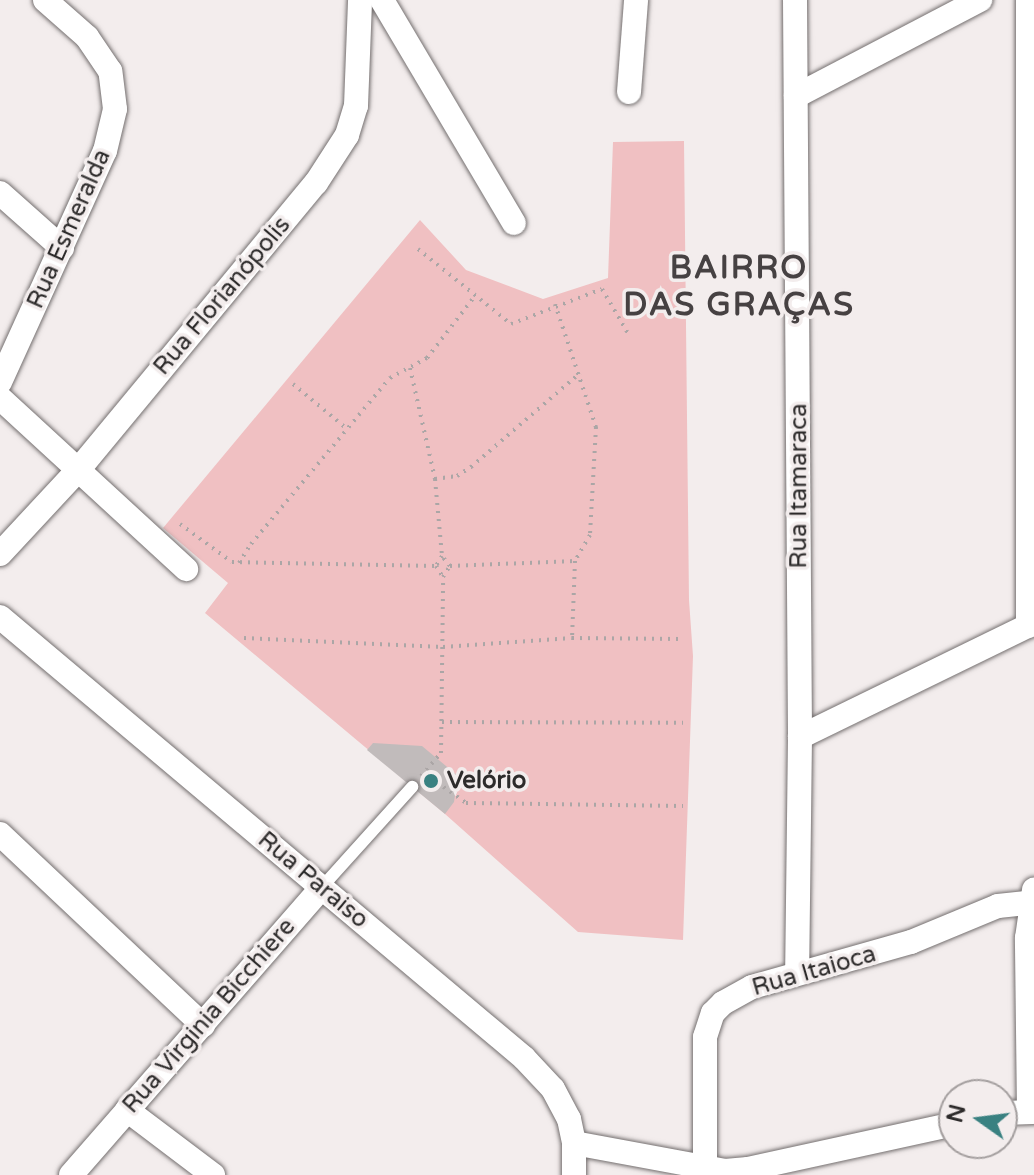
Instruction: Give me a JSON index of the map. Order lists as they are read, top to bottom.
{
  "streets": {
    "street": [
      "Rua Esmeralda",
      "Rua Florianópolis",
      "Rua Itamaraca",
      "Rua Paraiso",
      "Rua Itaioca",
      "Rua Virginia Bicchiere"
    ]
  },
  "crossings": [
    ["Rua Itamaraca", "Rua Itaioca"],
    ["Rua Paraiso", "Rua Virginia Bicchiere"]
  ],
  "districts": ["BAIRRO DAS GRAÇAS"],
  "places": ["Velório"],
  "north": "left"
}
